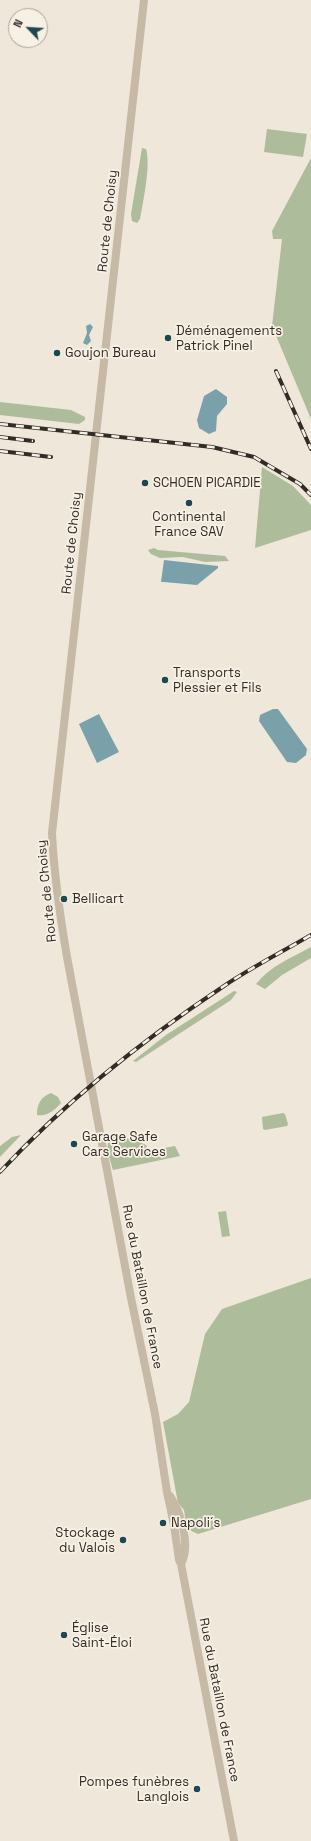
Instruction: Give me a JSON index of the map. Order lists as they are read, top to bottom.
{
  "streets": {
    "street": ["Route de Choisy", "Rue du Bataillon de France"]
  },
  "crossings": [
    ["Route de Choisy", "Rue du Bataillon de France"]
  ],
  "places": [
    "Déménagements Patrick Pinel",
    "Goujon Bureau",
    "SCHOEN PICARDIE",
    "Continental France SAV",
    "Transports Plessier et Fils",
    "Bellicart",
    "Garage Safe Cars Services",
    "Napoli´s",
    "Stockage du Valois",
    "Église Saint-Éloi",
    "Pompes funèbres Langlois"
  ],
  "north": "top left"
}
